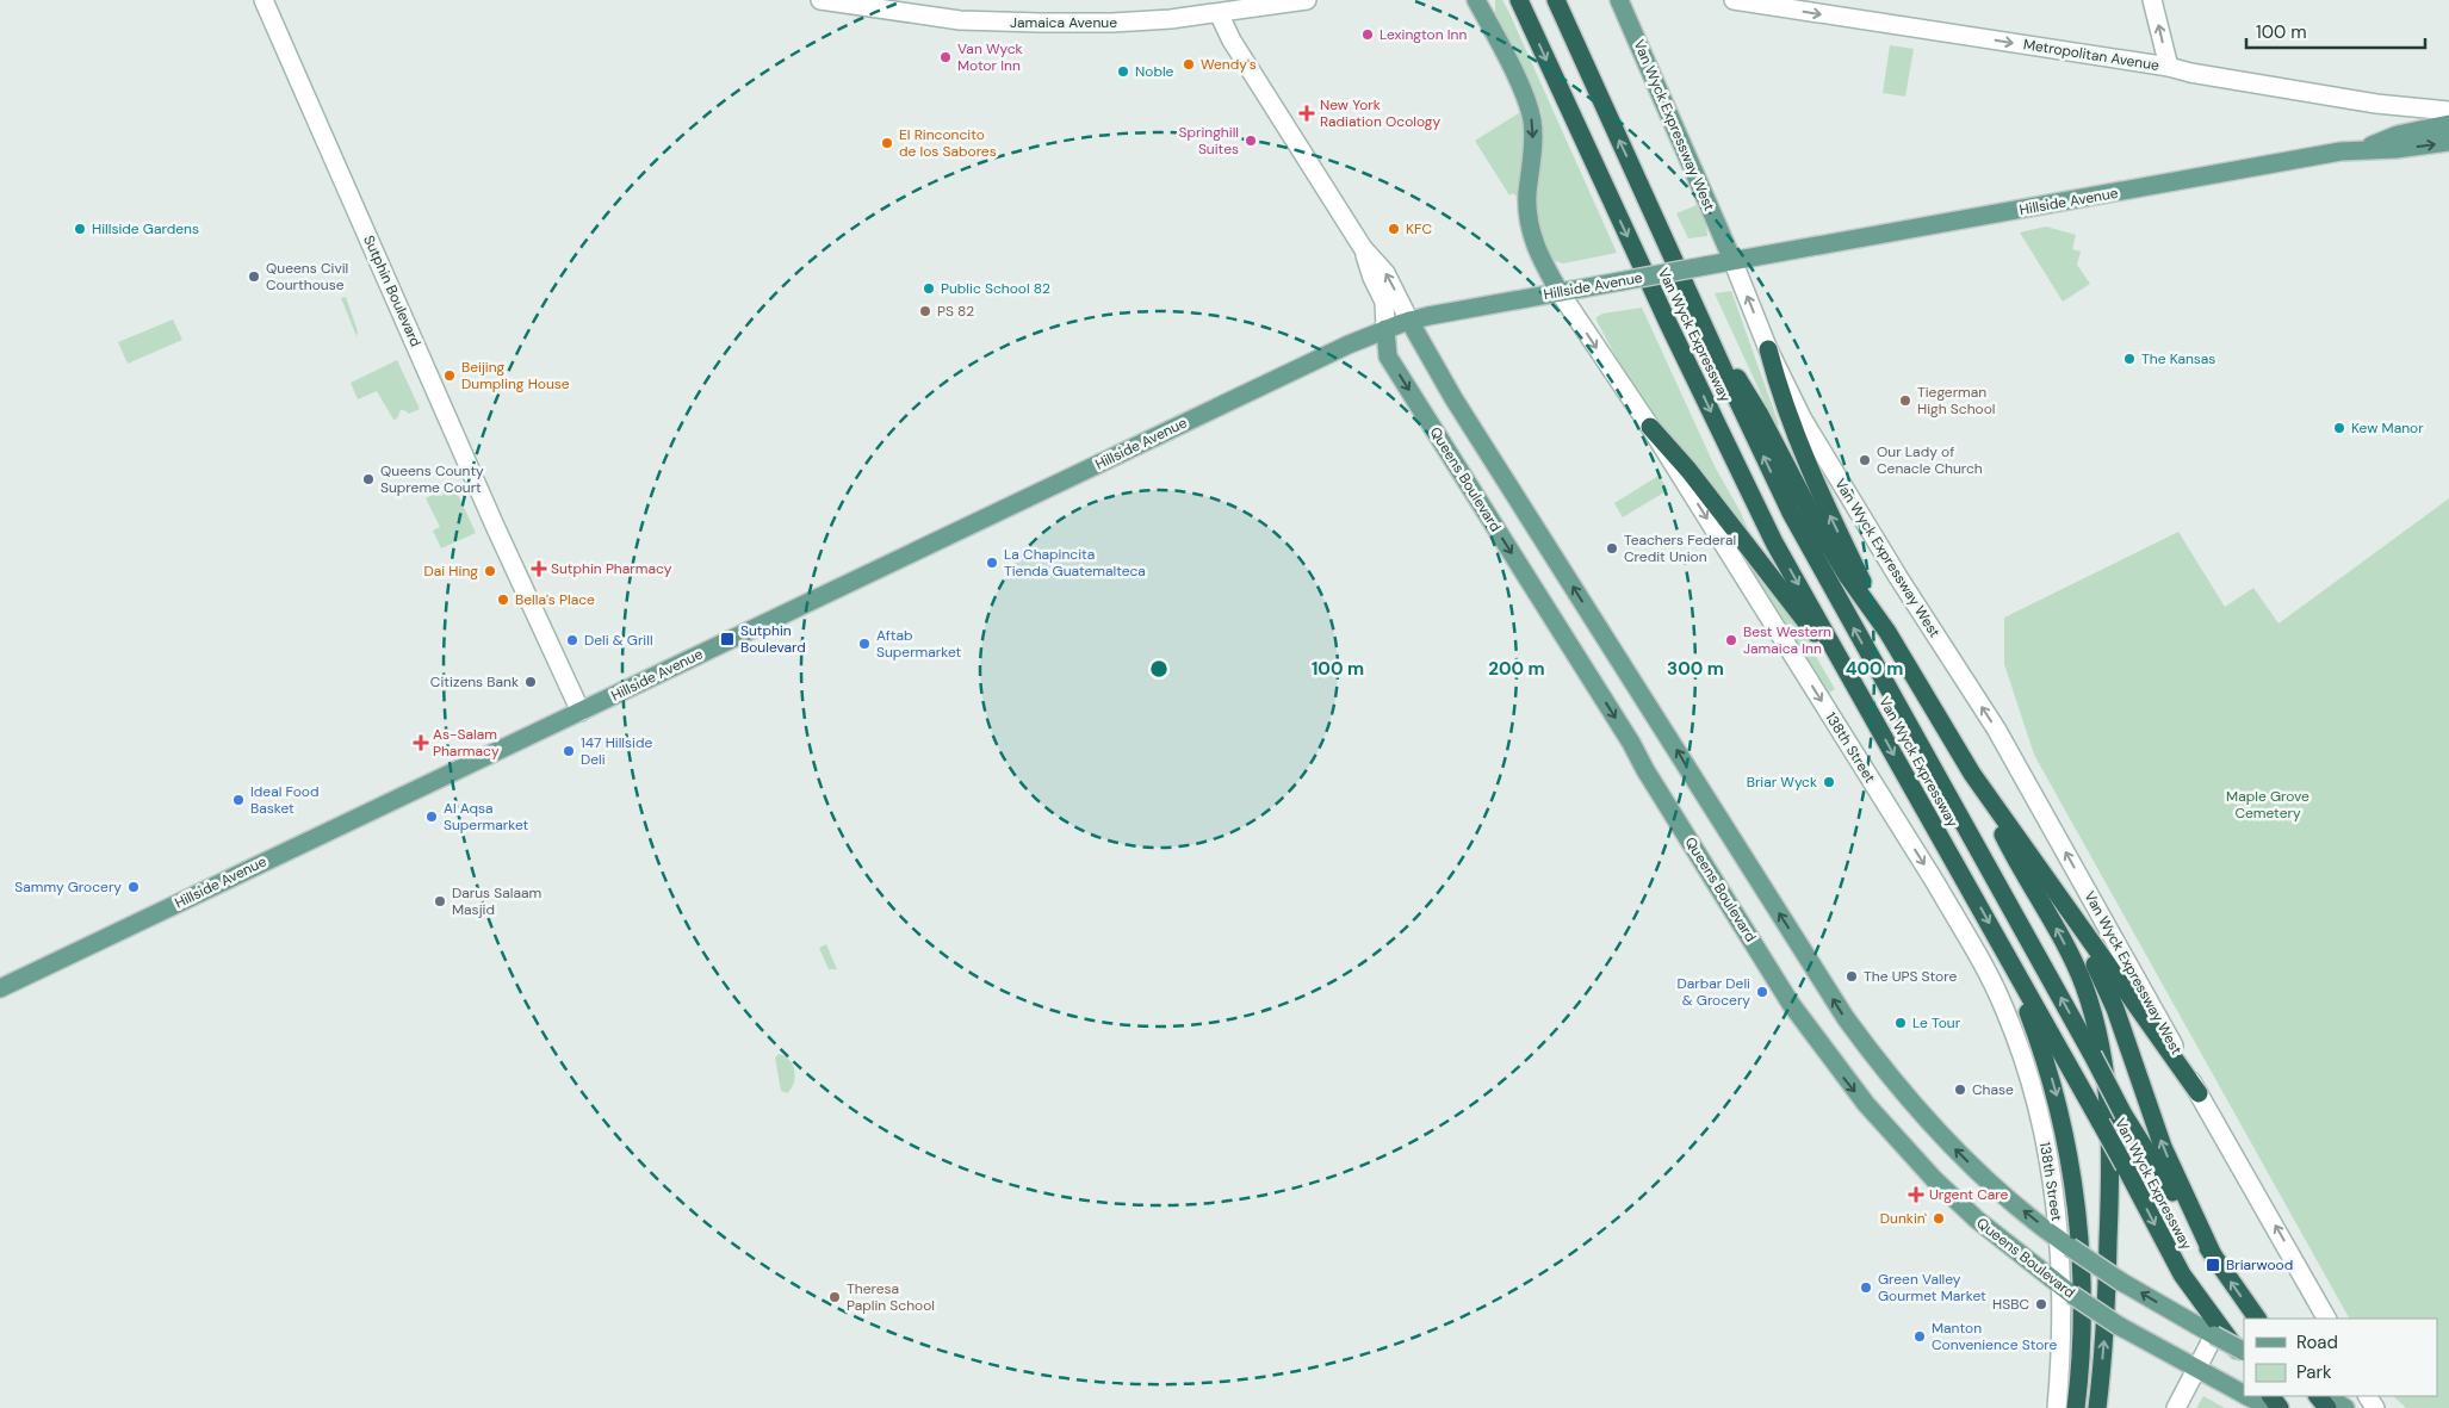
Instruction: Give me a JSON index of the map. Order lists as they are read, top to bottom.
{
  "streets": {
    "highway": ["Van Wyck Expressway"],
    "main road": [
      "Jamaica Avenue",
      "Metropolitan Avenue",
      "Van Wyck Expressway West",
      "Hillside Avenue",
      "Sutphin Boulevard",
      "Queens Boulevard",
      "138th Street"
    ]
  },
  "crossings": [
    ["Jamaica Avenue", "Queens Boulevard"],
    ["Van Wyck Expressway West", "Hillside Avenue"],
    ["Hillside Avenue", "Sutphin Boulevard"],
    ["Hillside Avenue", "Queens Boulevard"],
    ["Hillside Avenue", "138th Street"],
    ["Queens Boulevard", "138th Street"]
  ],
  "one_way": ["Metropolitan Avenue", "Van Wyck Expressway West", "138th Street"],
  "parks": ["Maple Grove Cemetery"],
  "places": {
    "other": [
      "Lexington Inn",
      "Van Wyck Motor Inn",
      "Wendy's",
      "Noble",
      "Springhill Suites",
      "El Rinconcito de los Sabores",
      "Hillside Gardens",
      "KFC",
      "Queens Civil Courthouse",
      "Public School 82",
      "PS 82",
      "The Kansas",
      "Beijing Dumpling House",
      "Tiegerman High School",
      "Kew Manor",
      "Our Lady of Cenacle Church",
      "Queens County Supreme Court",
      "Teachers Federal Credit Union",
      "La Chapincita Tienda Guatemalteca",
      "Dai Hing",
      "Bella's Place",
      "Deli & Grill",
      "Best Western Jamaica Inn",
      "Aftab Supermarket",
      "Citizens Bank",
      "147 Hillside Deli",
      "Briar Wyck",
      "Ideal Food Basket",
      "Al Aqsa Supermarket",
      "Sammy Grocery",
      "Darus Salaam Masjid",
      "The UPS Store",
      "Darbar Deli & Grocery",
      "Le Tour",
      "Chase",
      "Dunkin'",
      "Green Valley Gourmet Market",
      "Theresa Paplin School",
      "HSBC",
      "Manton Convenience Store"
    ],
    "health": [
      "New York Radiation Ocology",
      "Sutphin Pharmacy",
      "As-Salam Pharmacy",
      "Urgent Care"
    ],
    "transit": ["Sutphin Boulevard", "Briarwood"]
  },
  "legend": ["Road", "Park"],
  "scale_bar": "100 m",
  "rings": [
    "100 m",
    "200 m",
    "300 m",
    "400 m"
  ]
}
